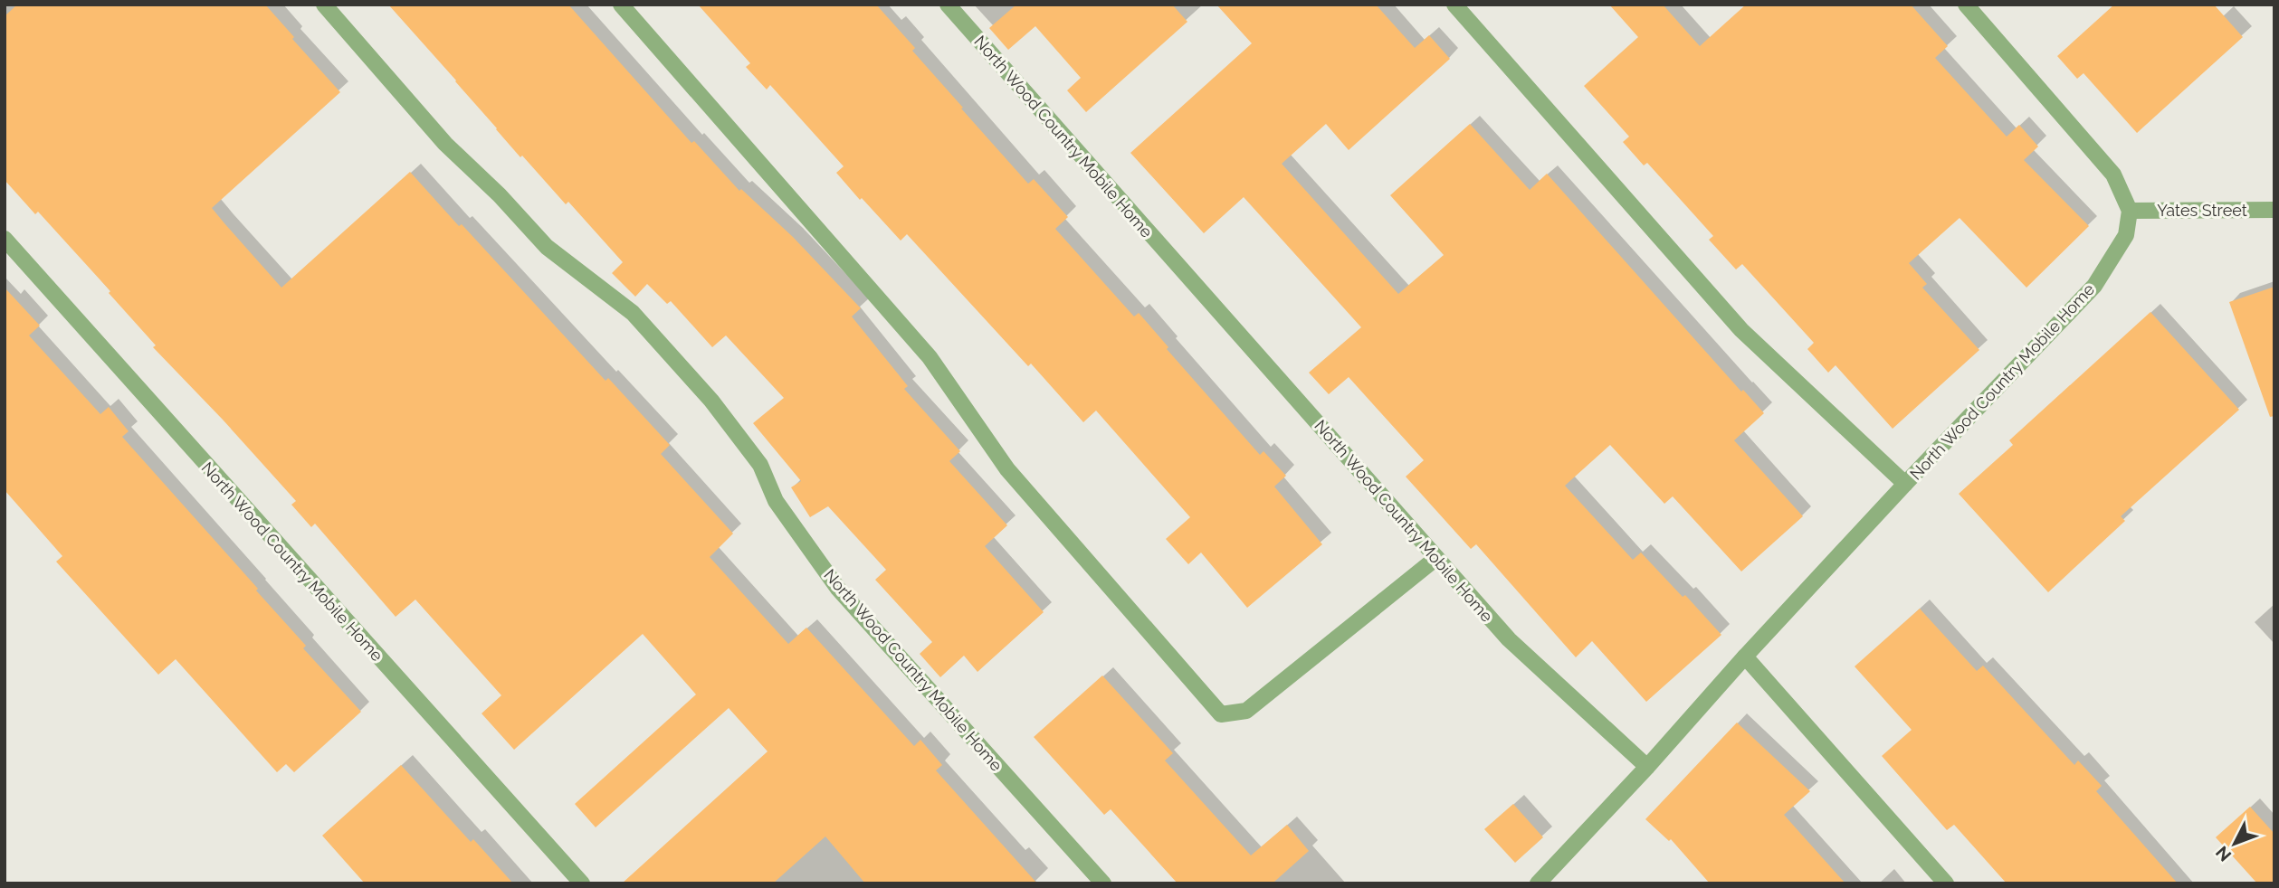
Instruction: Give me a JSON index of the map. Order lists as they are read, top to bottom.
{
  "streets": {
    "street": ["North Wood Country Mobile Home", "Yates Street"]
  },
  "crossings": [
    ["North Wood Country Mobile Home", "Yates Street"]
  ],
  "north": "bottom left"
}
